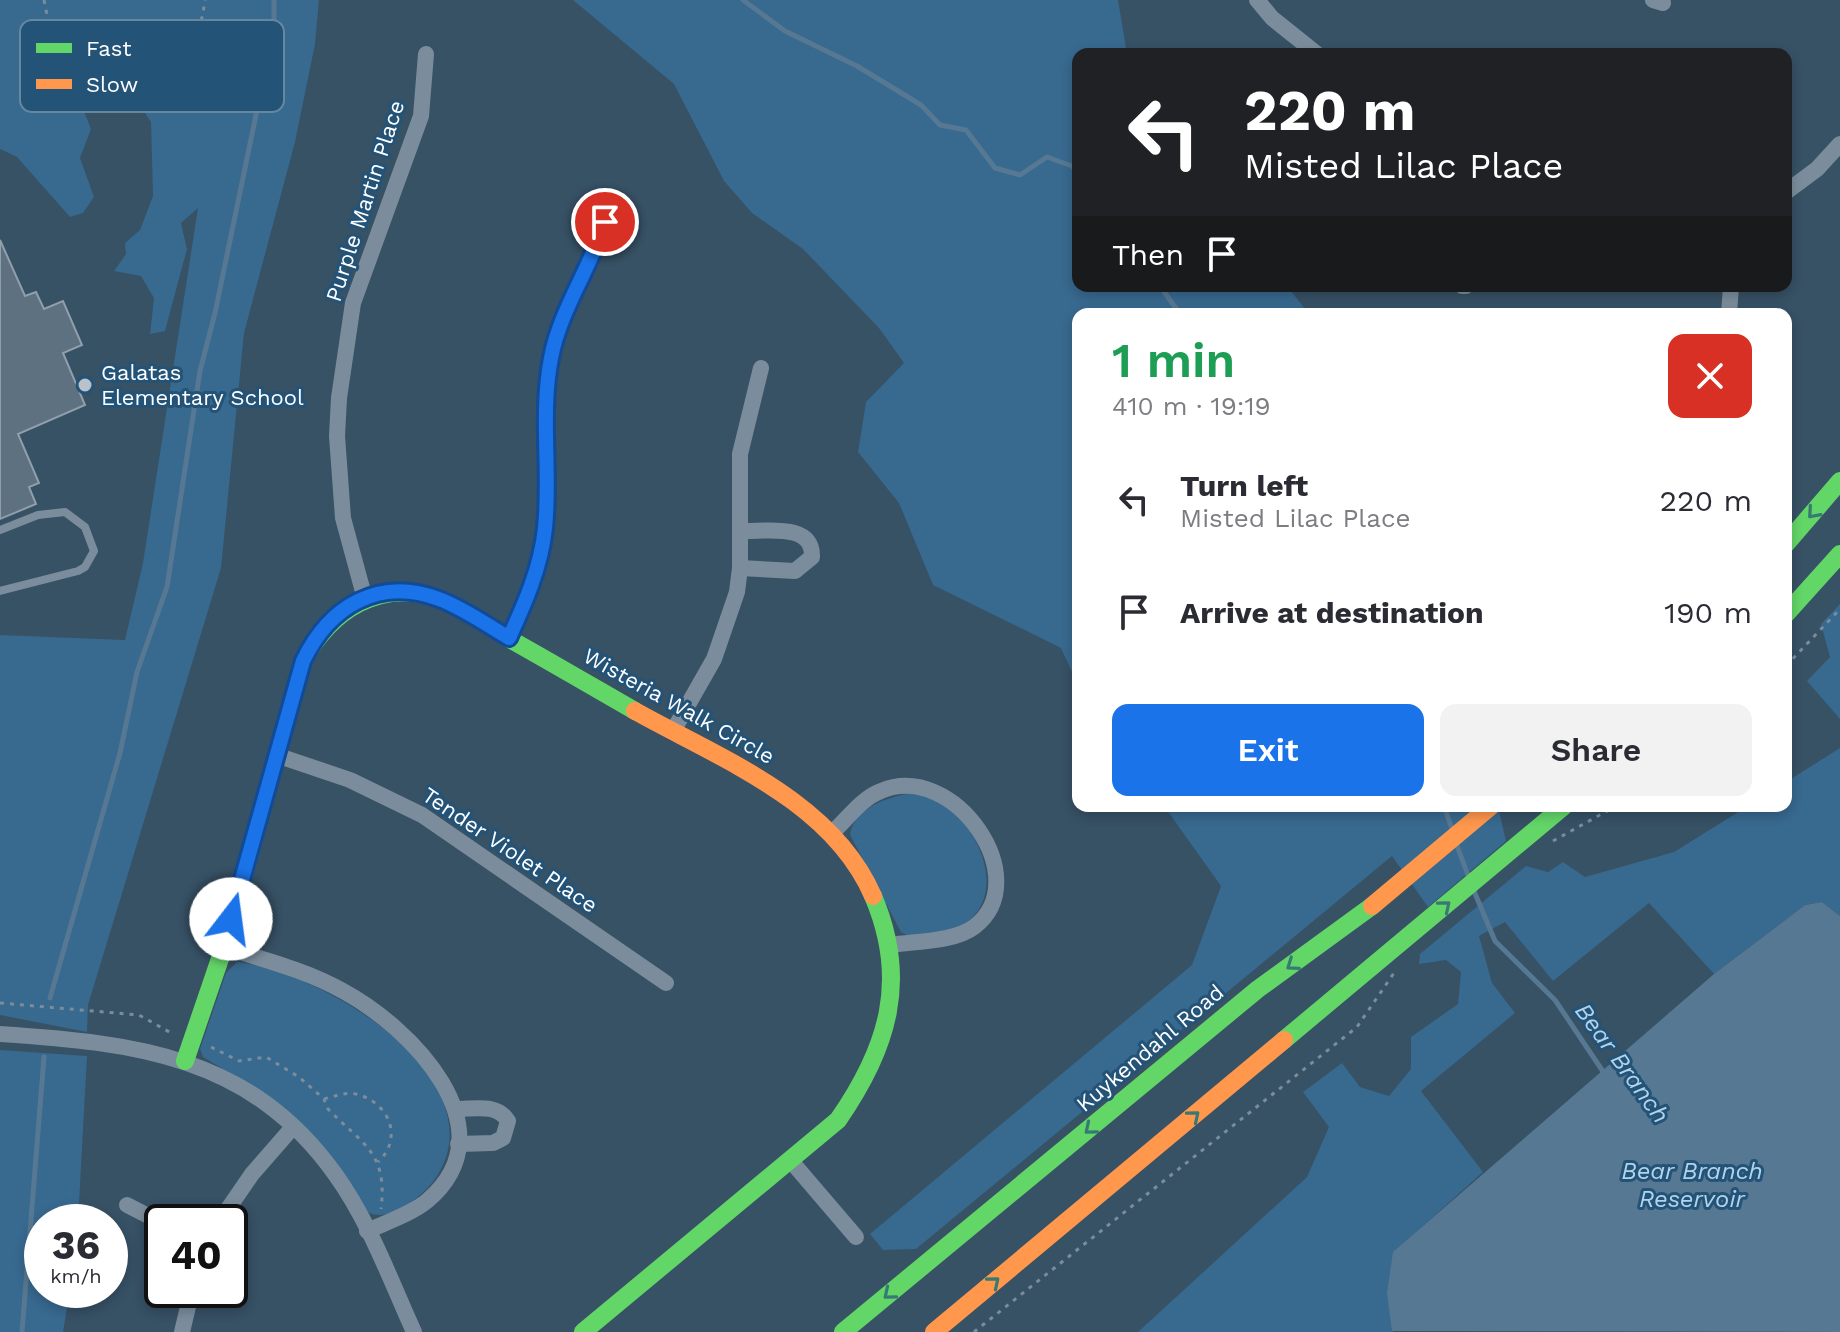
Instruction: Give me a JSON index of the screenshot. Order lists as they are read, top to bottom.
{
  "streets": {
    "main road": ["Wisteria Walk Circle", "Kuykendahl Road"],
    "street": ["Purple Martin Place", "Tender Violet Place"]
  },
  "crossings": [
    ["Purple Martin Place", "Wisteria Walk Circle"],
    ["Wisteria Walk Circle", "Tender Violet Place"]
  ],
  "water": ["Bear Branch", "Bear Branch Reservoir"],
  "places": ["Galatas Elementary School"],
  "legend": ["Fast", "Slow"],
  "page": {
    "turn": ["220 m", "Misted Lilac Place"],
    "then": "Then",
    "heading": ["1 min", "410 m · 19:19"],
    "list": [
      {
        "name": "Turn left",
        "note": "Misted Lilac Place",
        "value": "220 m"
      },
      {
        "name": "Arrive at destination",
        "value": "190 m"
      }
    ],
    "buttons": ["Exit", "Share"],
    "speed": "36 km/h",
    "limit": "40"
  }
}
